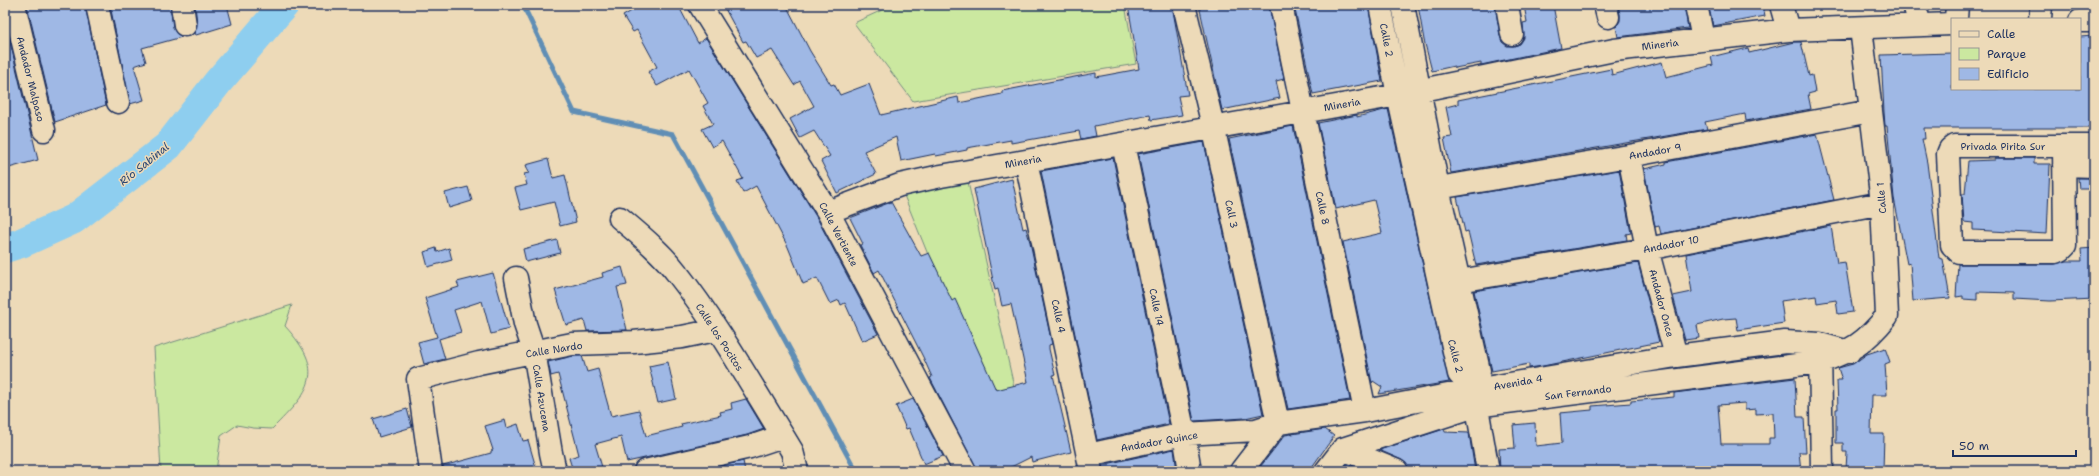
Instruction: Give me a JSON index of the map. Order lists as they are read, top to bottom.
{
  "streets": {
    "street": [
      "Calle 2",
      "Mineria",
      "Andador Malpaso",
      "Privada Pirita Sur",
      "Andador 9",
      "Calle 1",
      "Calle 8",
      "Call 3",
      "Calle Vertiente",
      "Andador 10",
      "Andador Once",
      "Calle 14",
      "Calle 4",
      "Calle los Pocitos",
      "Calle Nardo",
      "Avenida 4",
      "San Fernando",
      "Calle Azucena",
      "Andador Quince"
    ]
  },
  "crossings": [
    ["Calle 2", "Mineria"],
    ["Calle 2", "Andador 9"],
    ["Calle 2", "Andador 10"],
    ["Calle 2", "Avenida 4"],
    ["Calle 2", "San Fernando"],
    ["Mineria", "Calle 1"],
    ["Mineria", "Calle 8"],
    ["Mineria", "Call 3"],
    ["Mineria", "Calle Vertiente"],
    ["Mineria", "Calle 14"],
    ["Mineria", "Calle 4"],
    ["Andador 9", "Calle 1"],
    ["Andador 9", "Andador Once"],
    ["Calle 1", "Andador 10"],
    ["Calle 1", "Avenida 4"],
    ["Calle 1", "San Fernando"],
    ["Calle 8", "Avenida 4"],
    ["Call 3", "Avenida 4"],
    ["Call 3", "Andador Quince"],
    ["Andador 10", "Andador Once"],
    ["Andador Once", "Avenida 4"],
    ["Calle 14", "Andador Quince"],
    ["Calle 4", "Andador Quince"],
    ["Calle los Pocitos", "Calle Nardo"],
    ["Calle Nardo", "Calle Azucena"],
    ["Avenida 4", "San Fernando"],
    ["Avenida 4", "Andador Quince"]
  ],
  "water": ["Río Sabinal"],
  "legend": ["Calle", "Parque", "Edificio"],
  "scale_bar": "50 m"
}
